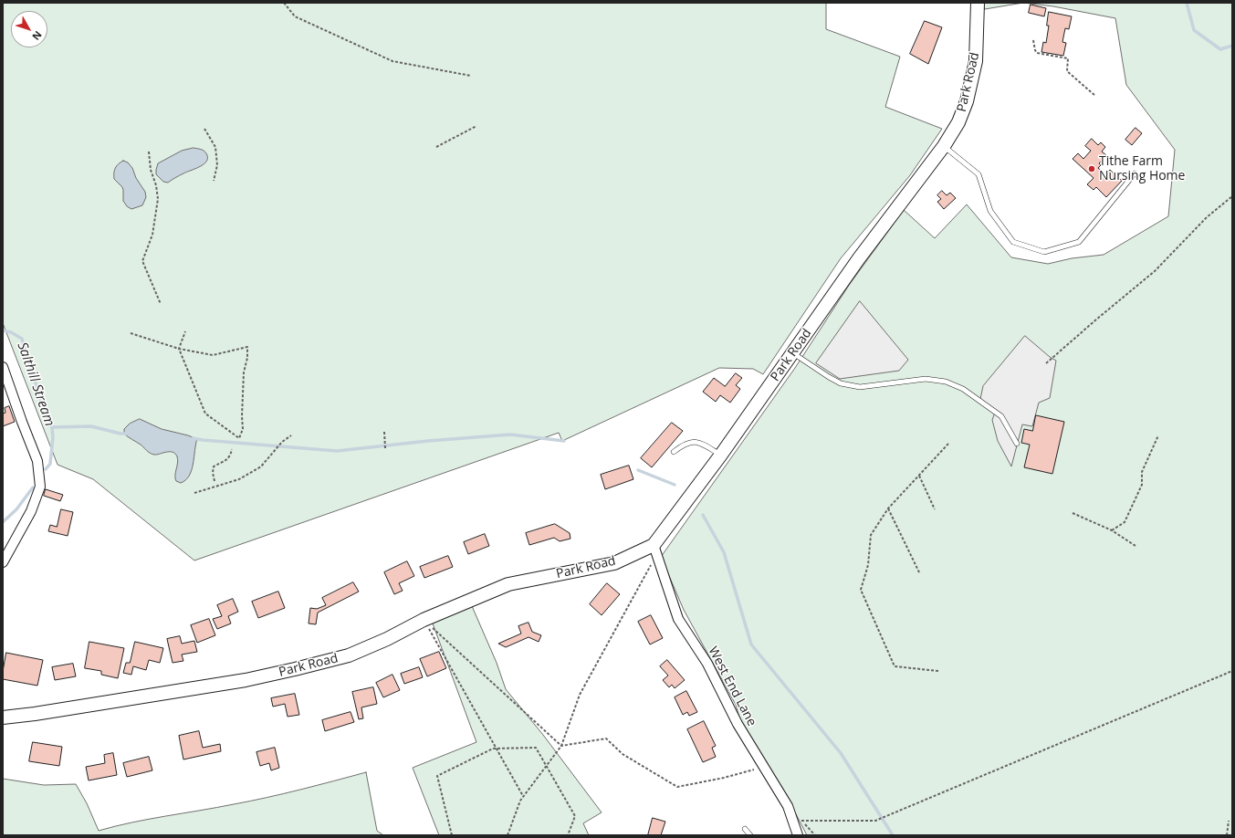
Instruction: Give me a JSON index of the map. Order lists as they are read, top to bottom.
{
  "streets": {
    "main road": ["Park Road"],
    "street": ["West End Lane"]
  },
  "crossings": [
    ["Park Road", "West End Lane"]
  ],
  "water": ["Salthill Stream"],
  "places": ["Tithe Farm Nursing Home"],
  "north": "bottom right"
}
